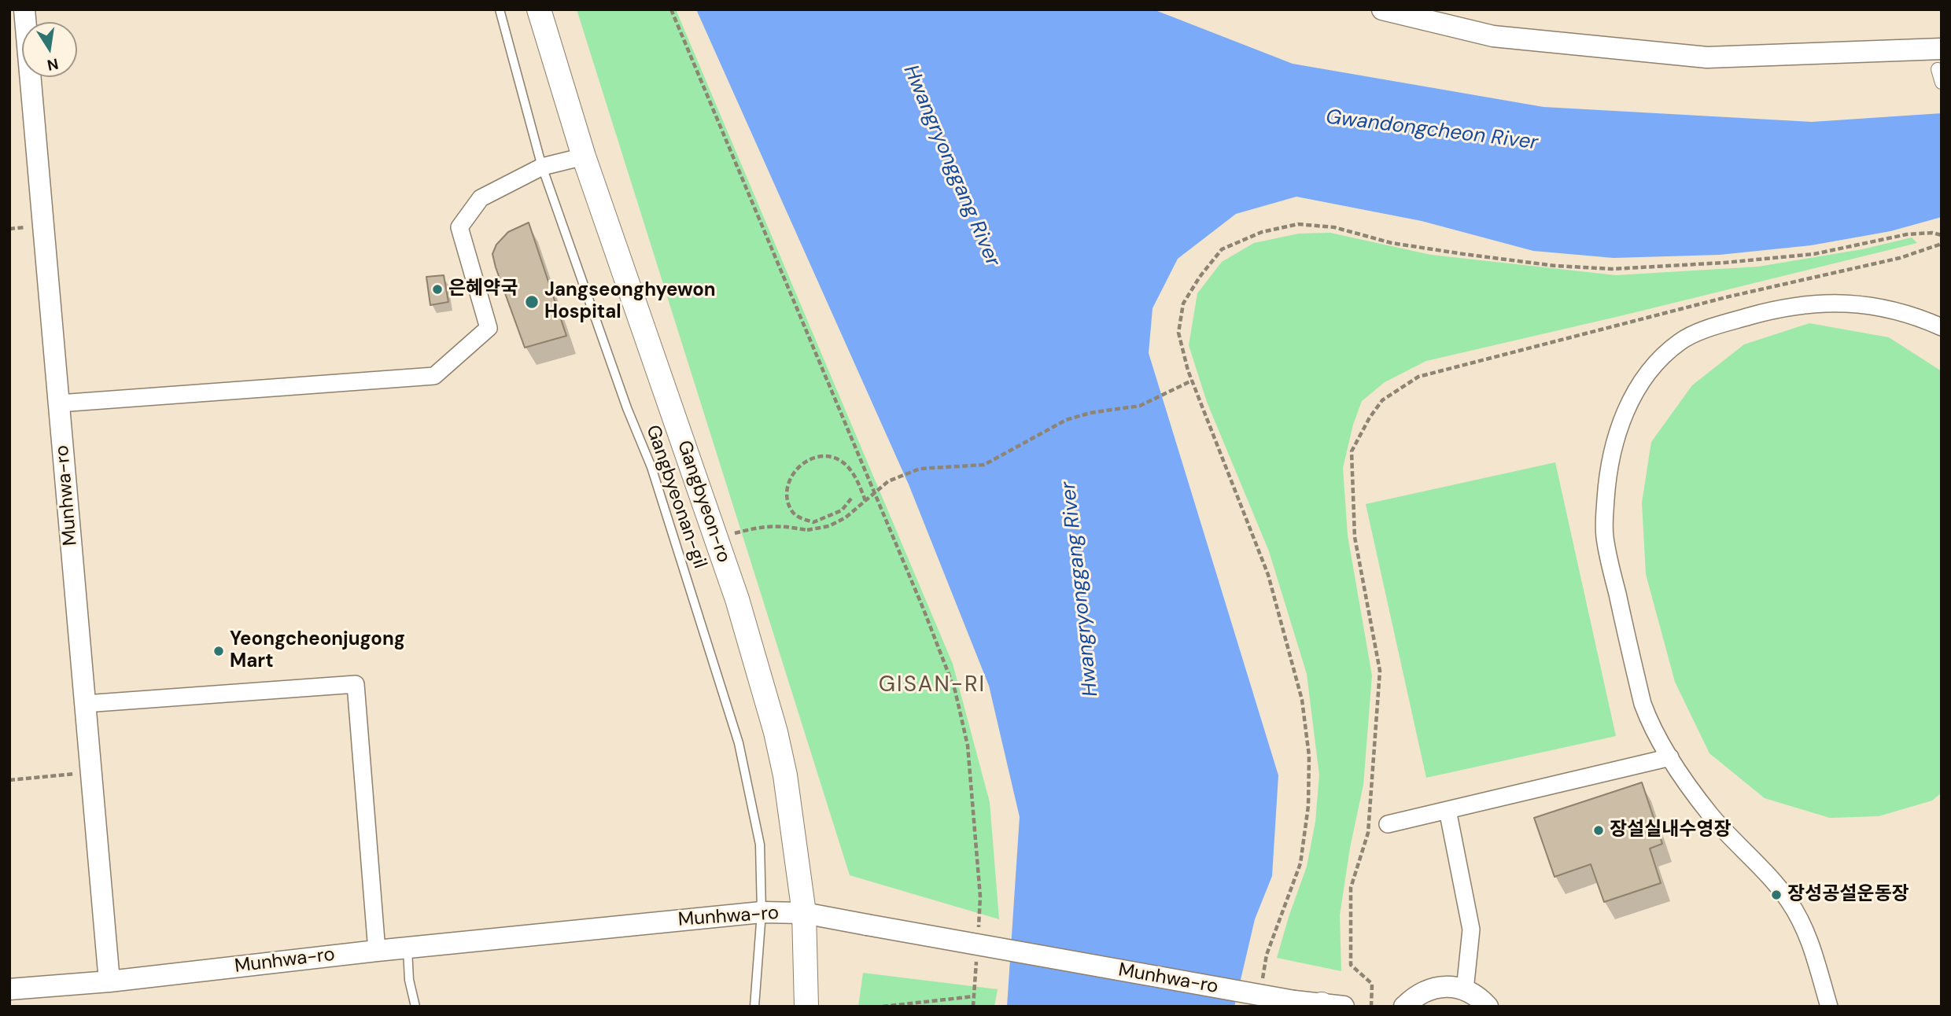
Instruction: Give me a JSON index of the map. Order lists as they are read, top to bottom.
{
  "streets": {
    "main road": ["Gangbyeon-ro"],
    "street": ["Munhwa-ro"],
    "lane": ["Gangbyeonan-gil"]
  },
  "crossings": [
    ["Munhwa-ro", "Gangbyeonan-gil"],
    ["Munhwa-ro", "Gangbyeon-ro"]
  ],
  "districts": ["GISAN-RI"],
  "water": ["Gwandongcheon River", "Hwangryonggang River"],
  "places": [
    "은혜약국",
    "Jangseonghyewon Hospital",
    "Yeongcheonjugong Mart",
    "장설실내수영장",
    "장성공설운동장"
  ],
  "north": "bottom"
}
